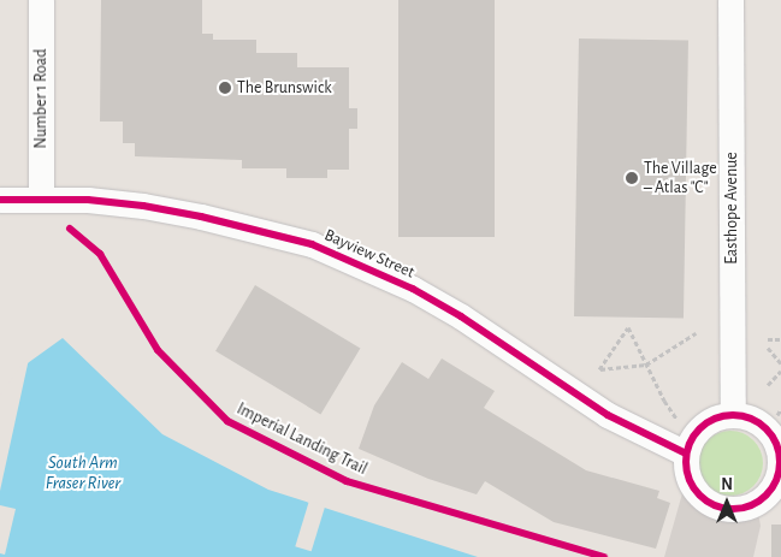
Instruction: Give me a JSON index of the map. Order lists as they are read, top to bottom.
{
  "streets": {
    "street": ["Number 1 Road", "Easthope Avenue", "Bayview Street"],
    "cycle path": ["Imperial Landing Trail"]
  },
  "crossings": [
    ["Number 1 Road", "Bayview Street"],
    ["Easthope Avenue", "Bayview Street"]
  ],
  "water": ["South Arm Fraser River"],
  "places": ["The Brunswick", "The Village – Atlas \"C\""],
  "north": "top"
}
